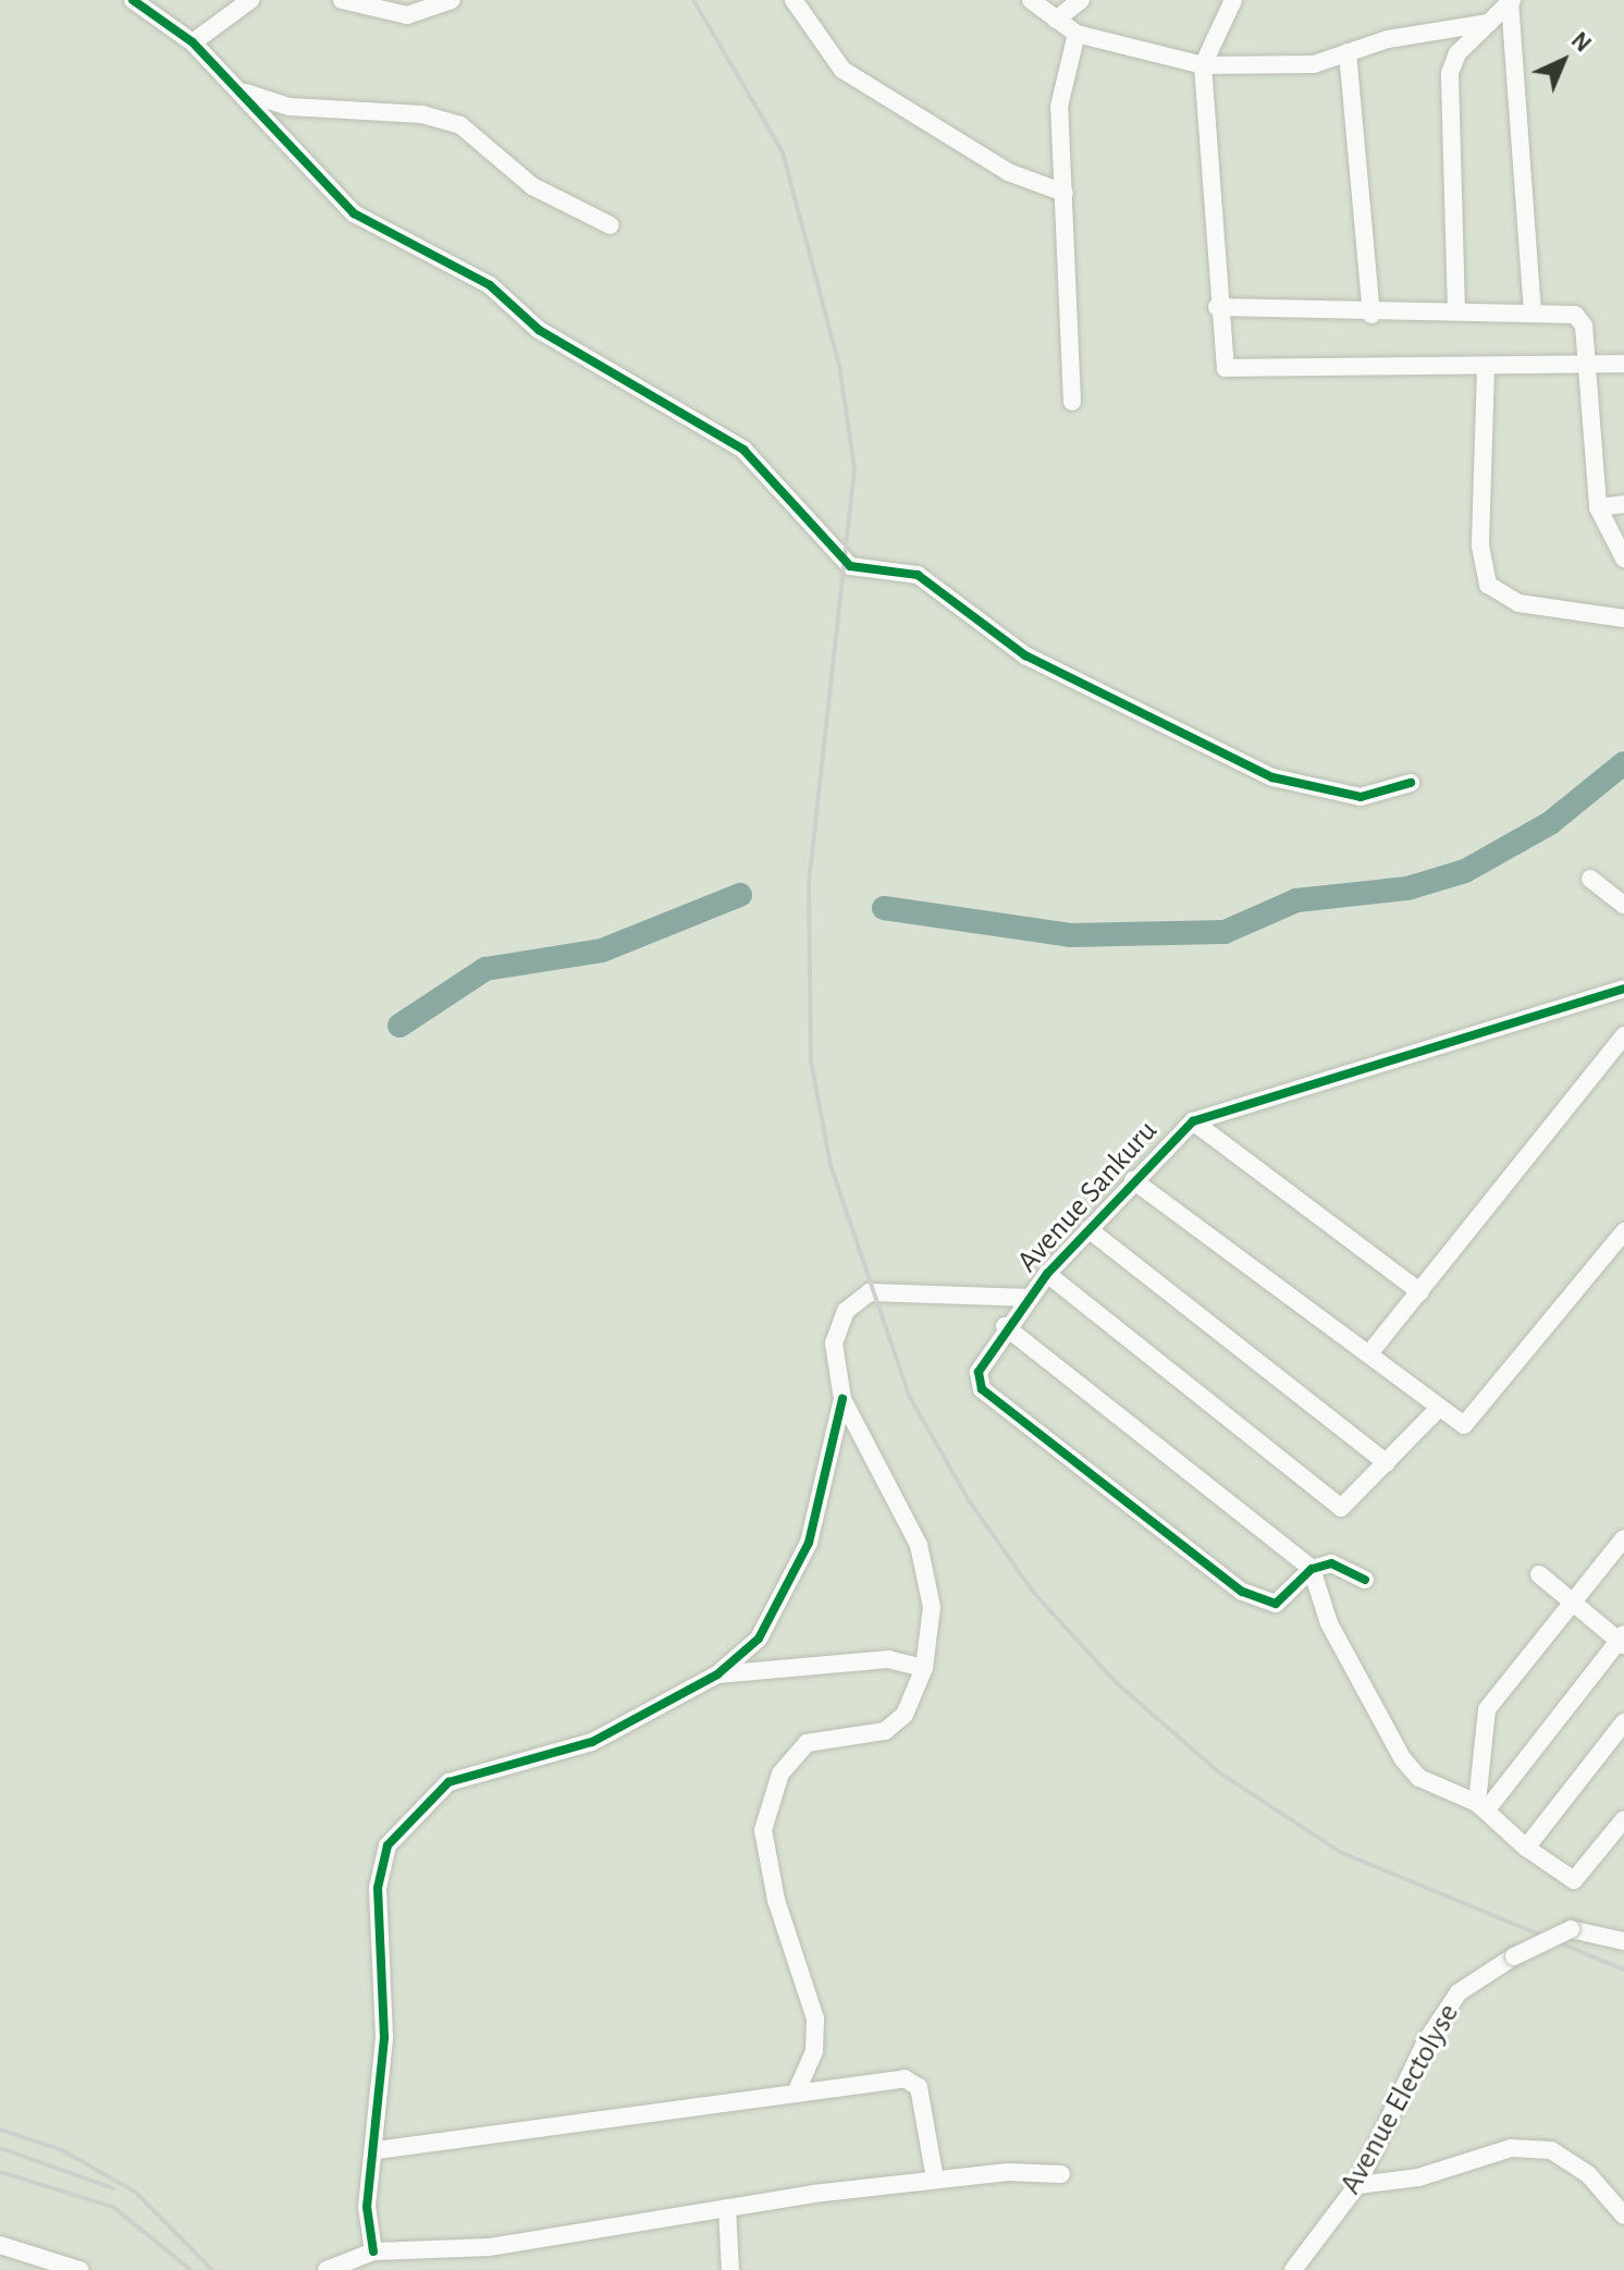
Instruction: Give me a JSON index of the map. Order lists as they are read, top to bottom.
{
  "streets": {
    "street": ["Avenue Sankuru", "Avenue Electolyse"]
  },
  "north": "top right"
}
